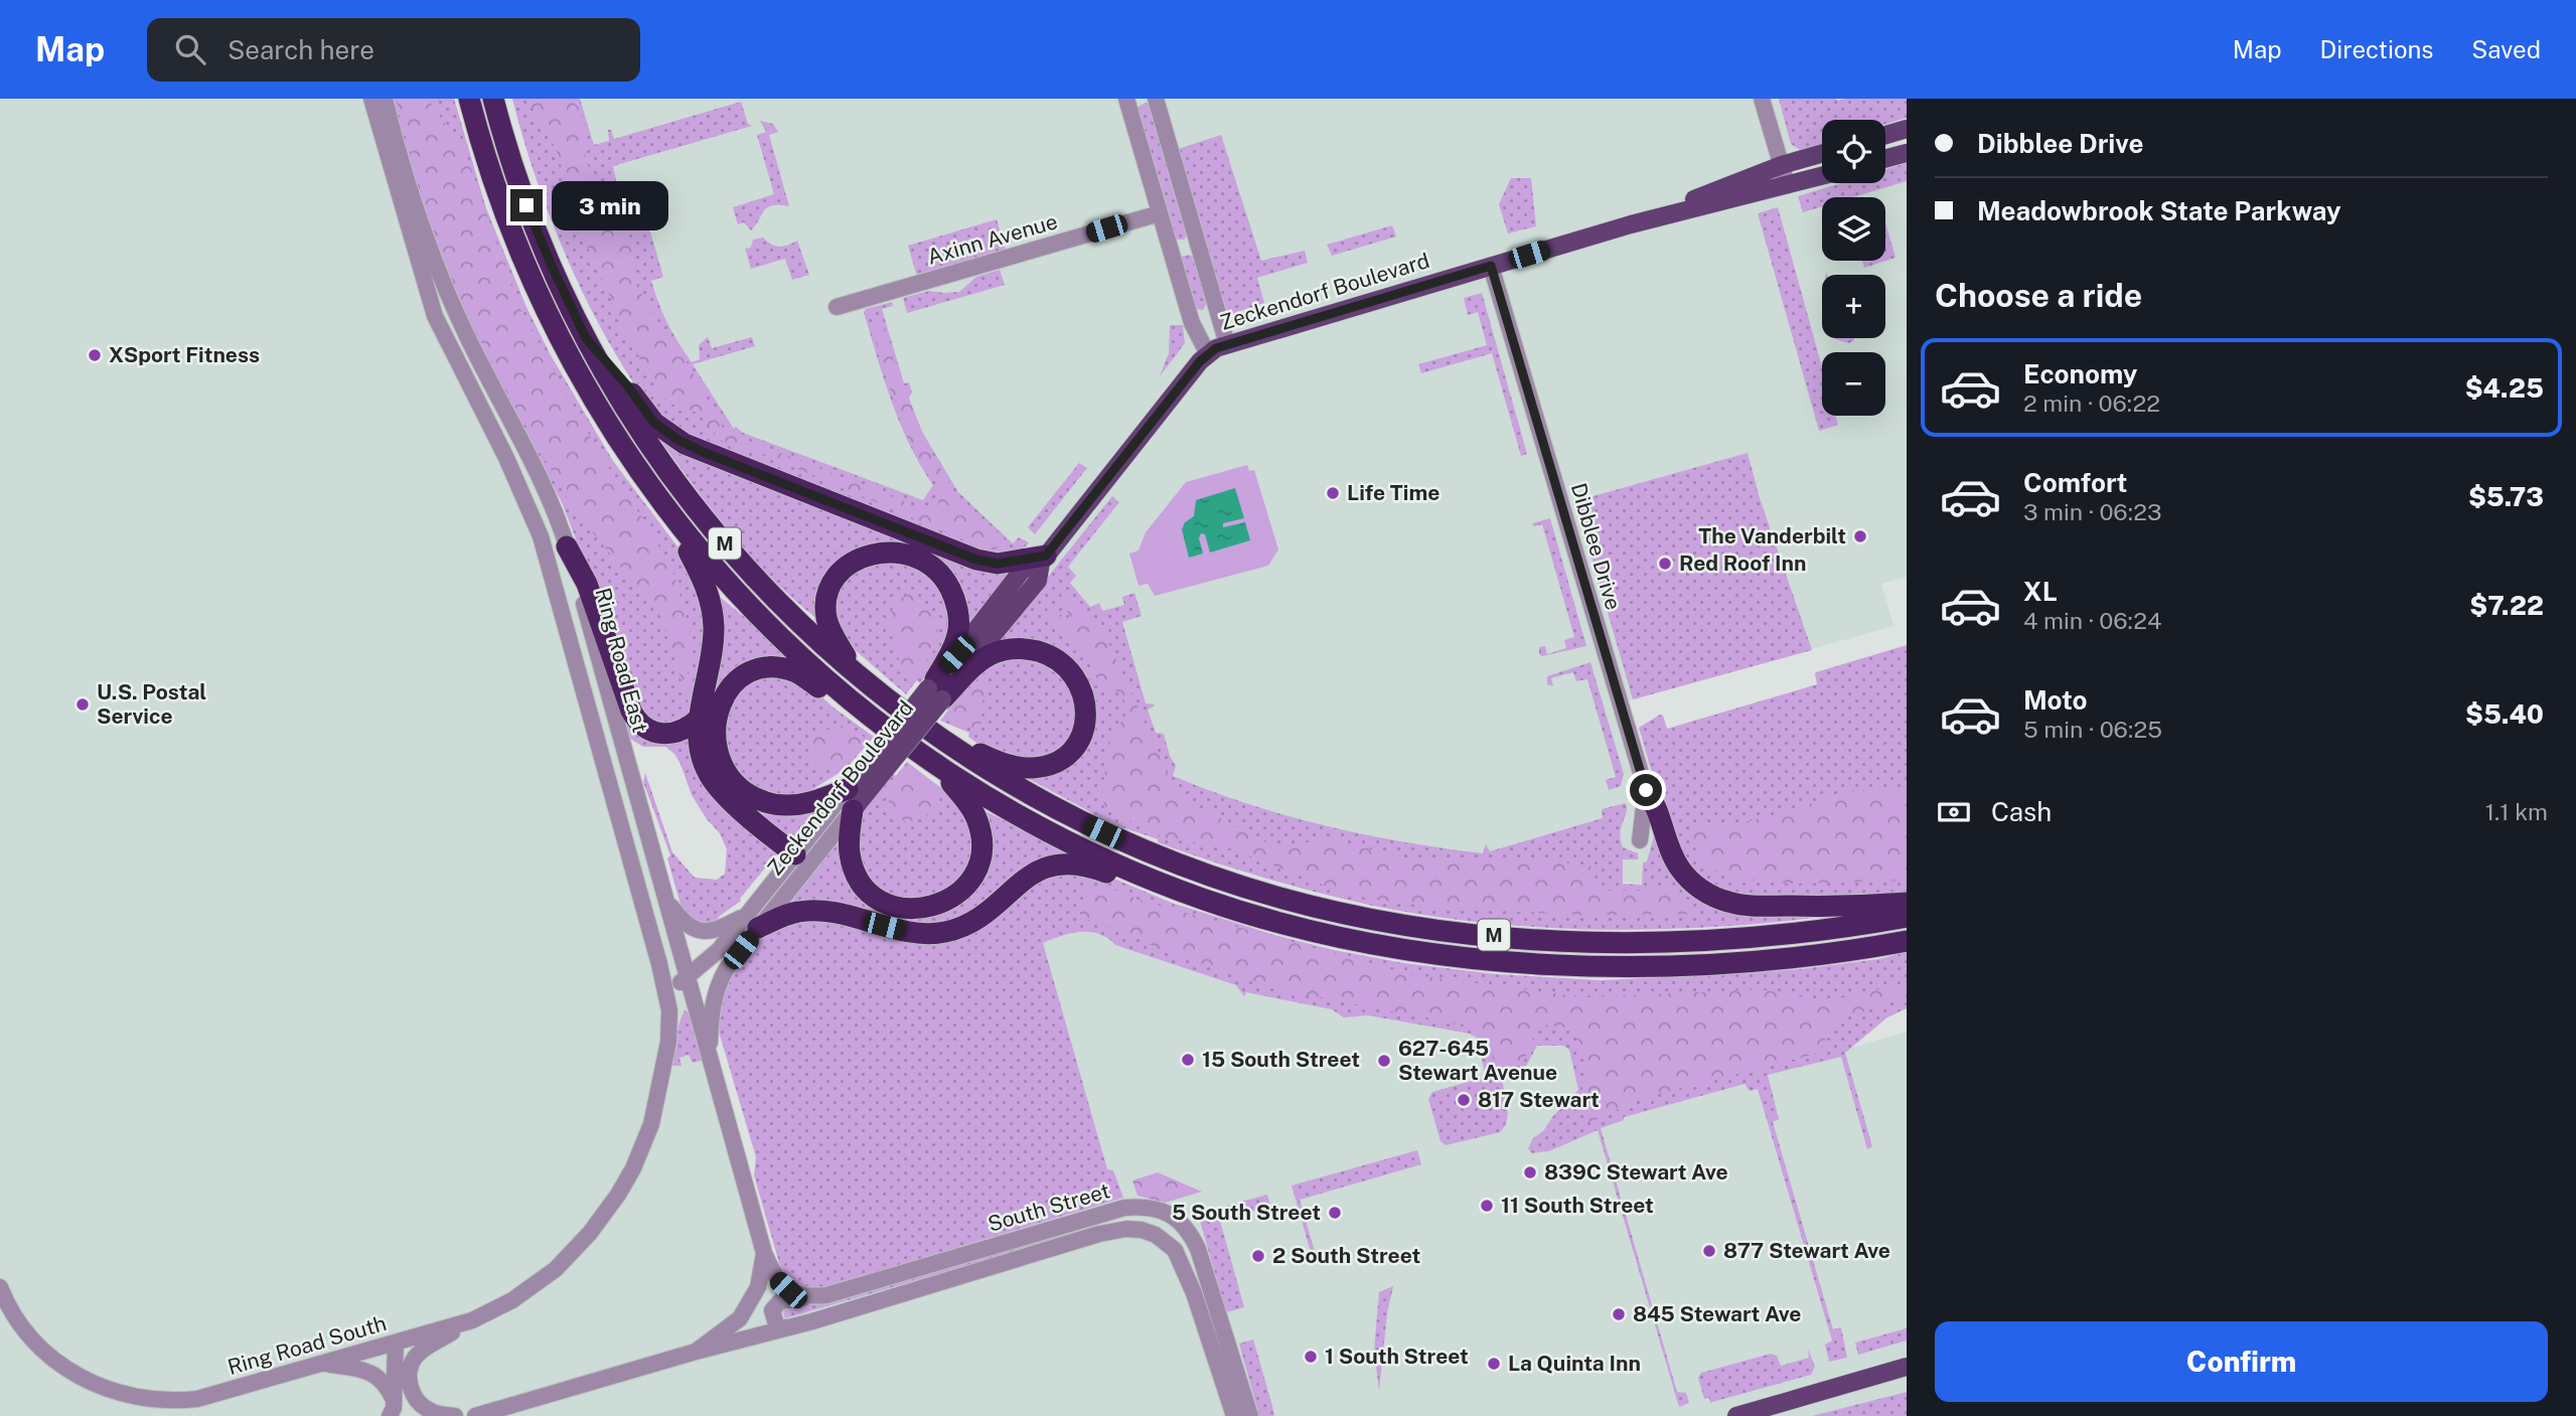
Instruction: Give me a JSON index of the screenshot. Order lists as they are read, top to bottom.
{
  "streets": {
    "highway": ["M"],
    "main road": ["Zeckendorf Boulevard"],
    "street": [
      "Axinn Avenue",
      "Dibblee Drive",
      "Ring Road East",
      "South Street",
      "Ring Road South"
    ]
  },
  "crossings": [
    ["Zeckendorf Boulevard", "Dibblee Drive"],
    ["Zeckendorf Boulevard", "Ring Road East"],
    ["Ring Road East", "Ring Road South"]
  ],
  "places": [
    "XSport Fitness",
    "Life Time",
    "The Vanderbilt",
    "Red Roof Inn",
    "U.S. Postal Service",
    "15 South Street",
    "627-645 Stewart Avenue",
    "817 Stewart",
    "839C Stewart Ave",
    "11 South Street",
    "5 South Street",
    "877 Stewart Ave",
    "2 South Street",
    "845 Stewart Ave",
    "1 South Street",
    "La Quinta Inn"
  ],
  "page": {
    "header": "Map",
    "search": "Search here",
    "nav": ["Map", "Directions", "Saved"],
    "banner": ["Dibblee Drive", "Meadowbrook State Parkway"],
    "map_buttons": ["+", "−"],
    "bubble": "3 min",
    "heading": "Choose a ride",
    "list": [
      {
        "name": "Economy",
        "note": "2 min · 06:22",
        "value": "$4.25"
      },
      {
        "name": "Comfort",
        "note": "3 min · 06:23",
        "value": "$5.73"
      },
      {
        "name": "XL",
        "note": "4 min · 06:24",
        "value": "$7.22"
      },
      {
        "name": "Moto",
        "note": "5 min · 06:25",
        "value": "$5.40"
      }
    ],
    "pay": ["Cash", "1.1 km"],
    "buttons": "Confirm"
  }
}
